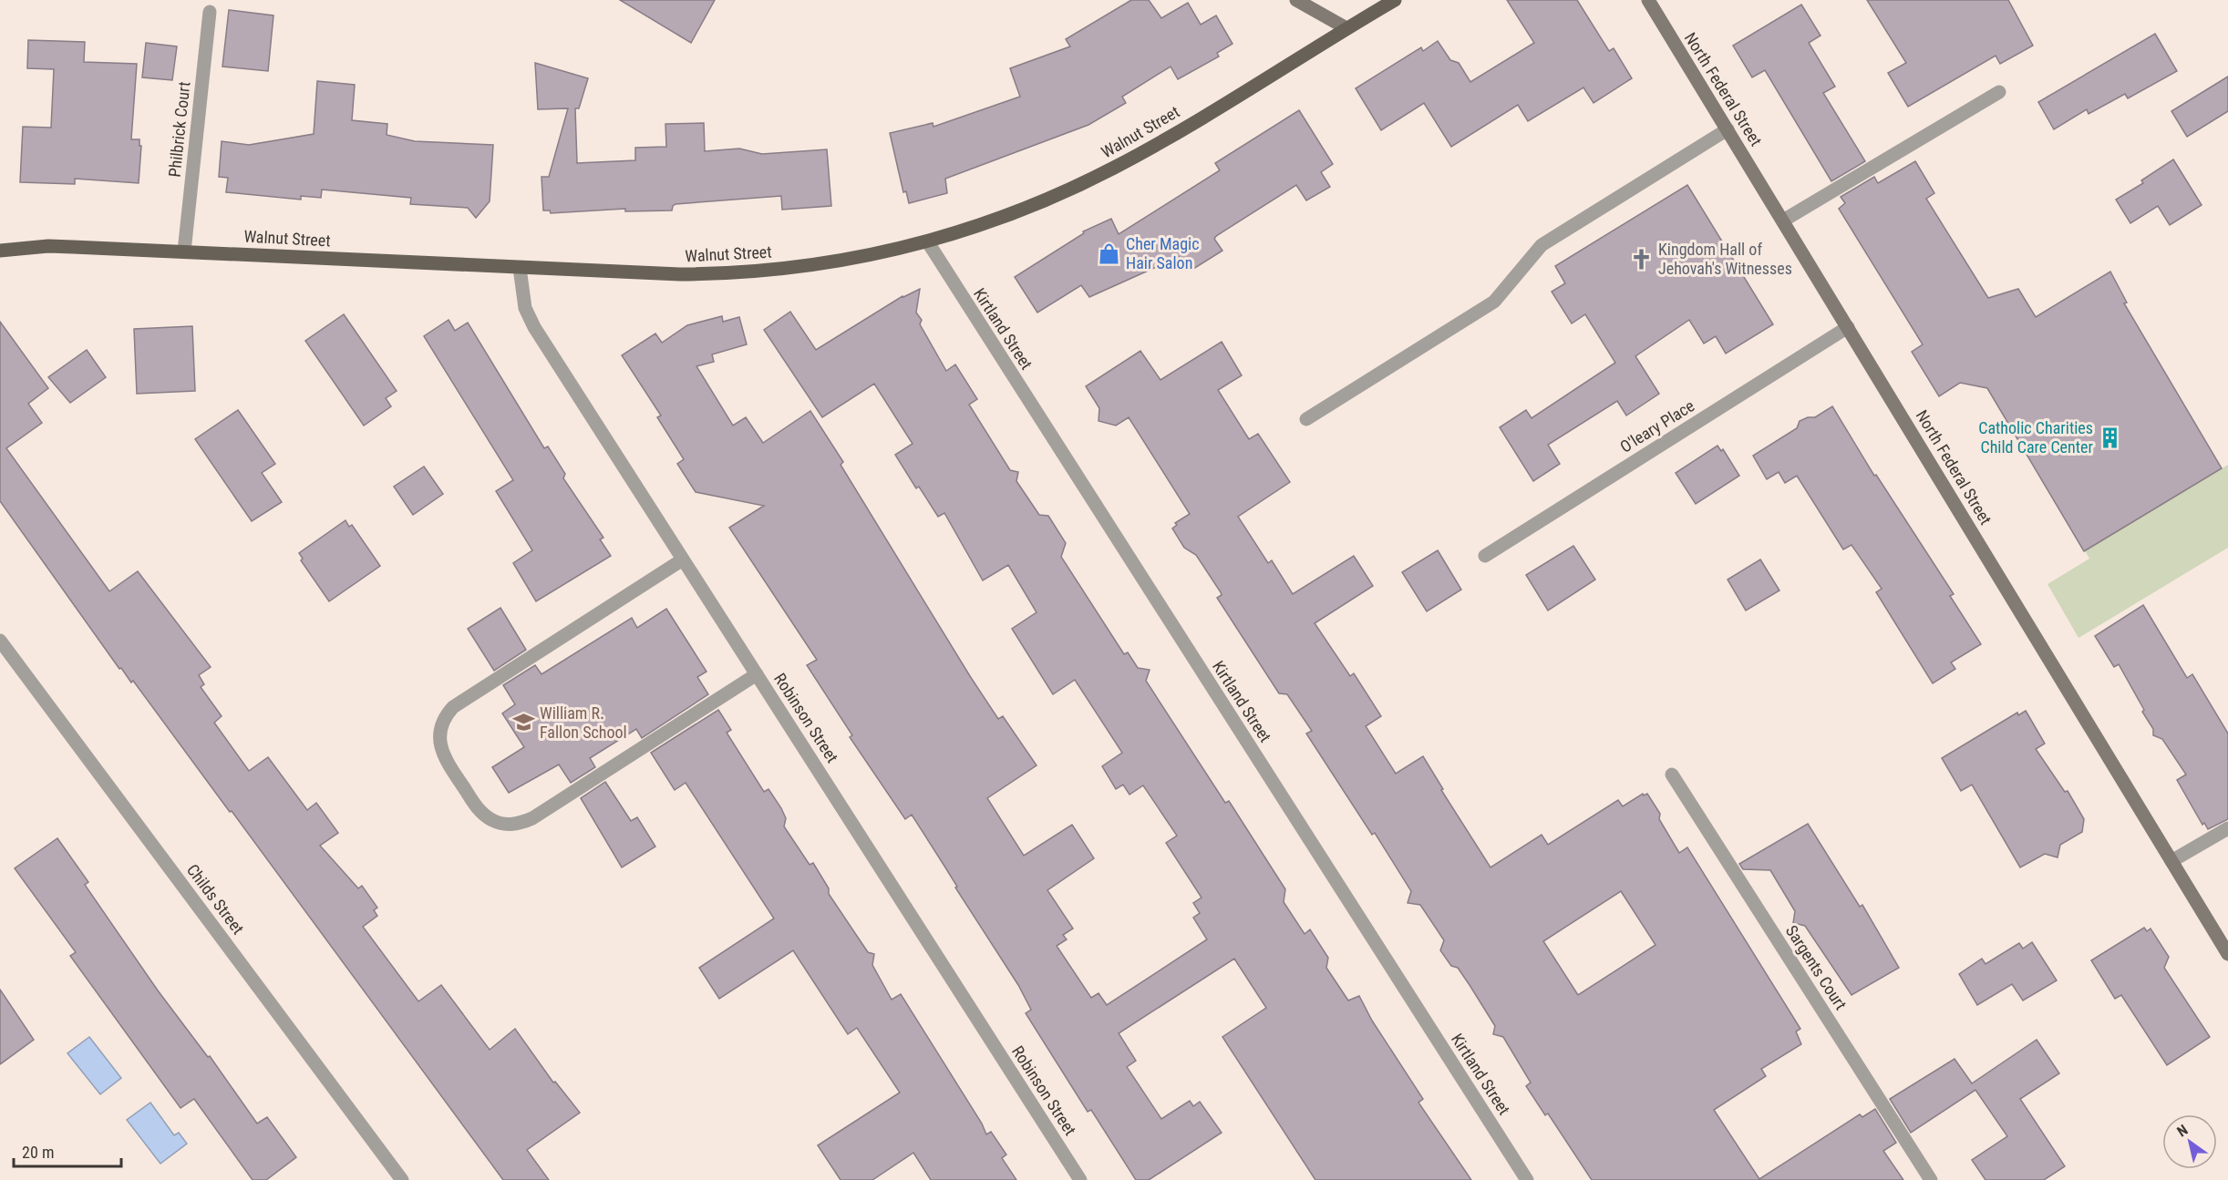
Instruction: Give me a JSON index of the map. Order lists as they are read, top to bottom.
{
  "streets": {
    "main road": ["Walnut Street"],
    "street": [
      "North Federal Street",
      "Philbrick Court",
      "Kirtland Street",
      "O'leary Place",
      "Robinson Street",
      "Childs Street",
      "Sargents Court"
    ]
  },
  "crossings": [
    ["North Federal Street", "O'leary Place"],
    ["Philbrick Court", "Walnut Street"],
    ["Walnut Street", "Kirtland Street"],
    ["Walnut Street", "Robinson Street"]
  ],
  "places": {
    "shop": ["Cher Magic Hair Salon"],
    "church": ["Kingdom Hall of Jehovah's Witnesses"],
    "building": ["Catholic Charities Child Care Center"],
    "school or university": ["William R. Fallon School"]
  },
  "scale_bar": "20 m",
  "north": "top left"
}
